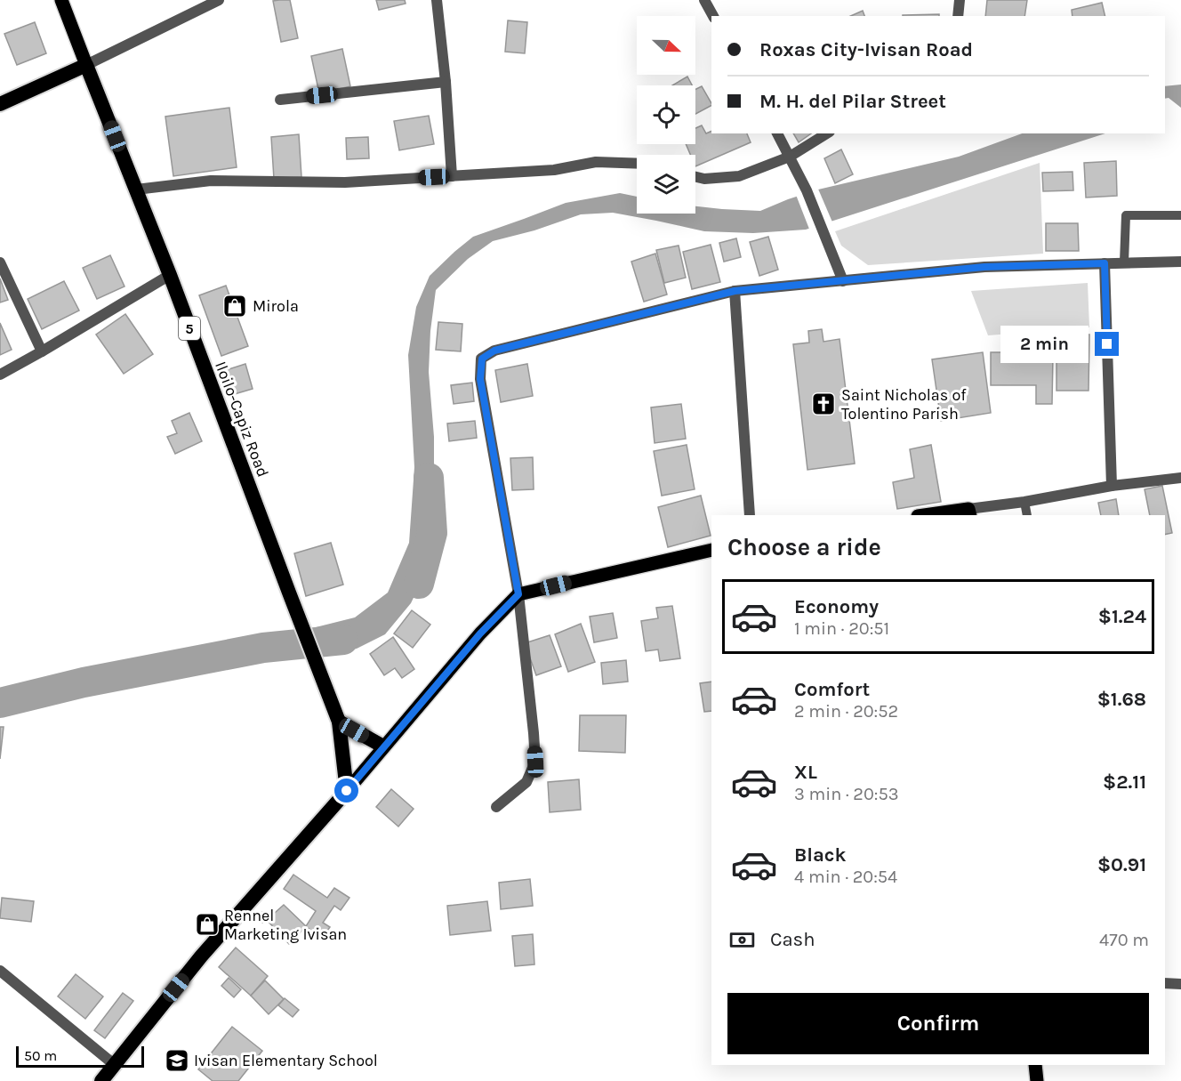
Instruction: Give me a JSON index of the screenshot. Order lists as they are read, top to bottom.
{
  "streets": {
    "highway": ["5", "Iloilo-Capiz Road"]
  },
  "places": {
    "shop": ["Mirola", "Rennel Marketing Ivisan"],
    "church": ["Saint Nicholas of Tolentino Parish"],
    "school or university": ["Ivisan Elementary School"]
  },
  "scale_bar": "50 m",
  "north": "right",
  "page": {
    "banner": ["Roxas City-Ivisan Road", "M. H. del Pilar Street"],
    "bubble": "2 min",
    "heading": "Choose a ride",
    "list": [
      {
        "name": "Economy",
        "note": "1 min · 20:51",
        "value": "$1.24"
      },
      {
        "name": "Comfort",
        "note": "2 min · 20:52",
        "value": "$1.68"
      },
      {
        "name": "XL",
        "note": "3 min · 20:53",
        "value": "$2.11"
      },
      {
        "name": "Black",
        "note": "4 min · 20:54",
        "value": "$0.91"
      }
    ],
    "pay": ["Cash", "470 m"],
    "buttons": "Confirm",
    "scale": "50 m"
  }
}
